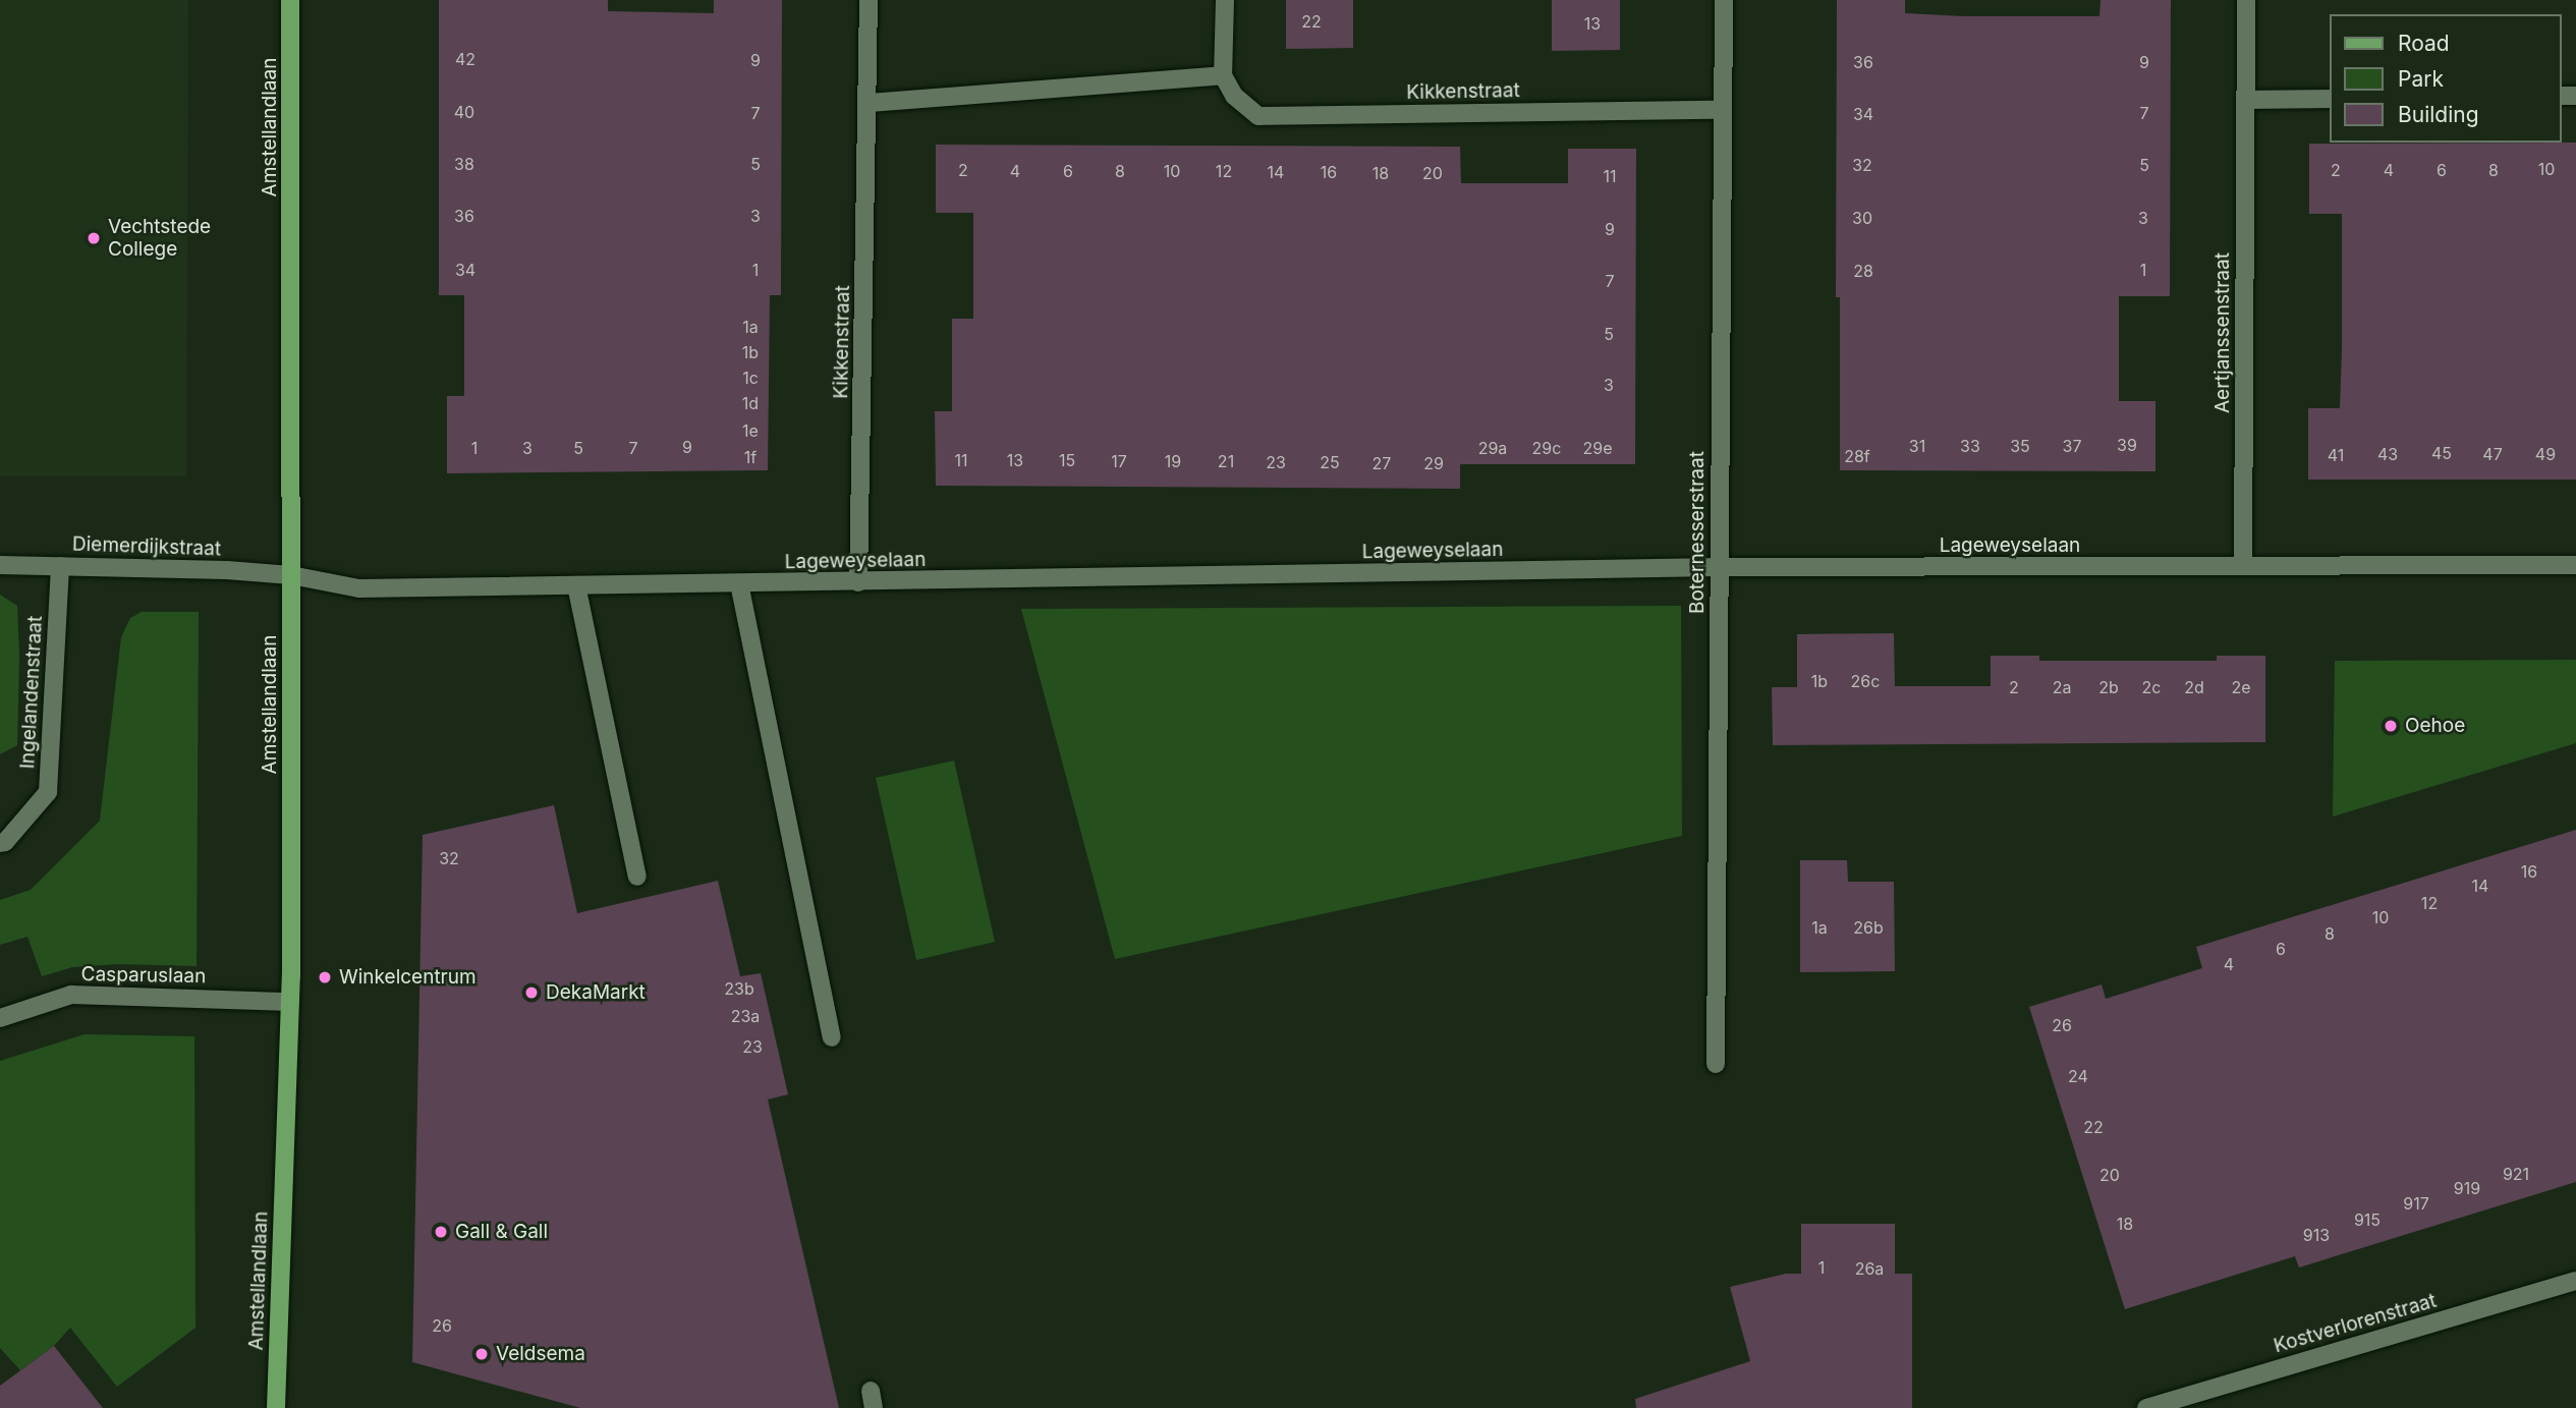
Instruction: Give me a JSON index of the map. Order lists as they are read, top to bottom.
{
  "streets": {
    "main road": ["Amstellandlaan"],
    "street": [
      "Kikkenstraat",
      "Aertjanssenstraat",
      "Boternesserstraat",
      "Lageweyselaan",
      "Diemerdijkstraat",
      "Ingelandenstraat",
      "Casparuslaan",
      "Kostverlorenstraat"
    ]
  },
  "crossings": [
    ["Kikkenstraat", "Boternesserstraat"],
    ["Kikkenstraat", "Lageweyselaan"],
    ["Amstellandlaan", "Lageweyselaan"],
    ["Amstellandlaan", "Diemerdijkstraat"],
    ["Amstellandlaan", "Casparuslaan"],
    ["Aertjanssenstraat", "Lageweyselaan"],
    ["Boternesserstraat", "Lageweyselaan"],
    ["Lageweyselaan", "Diemerdijkstraat"],
    ["Diemerdijkstraat", "Ingelandenstraat"]
  ],
  "places": [
    "Vechtstede College",
    "Oehoe",
    "Winkelcentrum",
    "DekaMarkt",
    "Gall & Gall",
    "Veldsema"
  ],
  "house_numbers": [
    "22",
    "13",
    "42",
    "9",
    "36",
    "9",
    "40",
    "7",
    "7",
    "34",
    "38",
    "5",
    "32",
    "5",
    "10",
    "2",
    "2",
    "4",
    "6",
    "8",
    "4",
    "6",
    "8",
    "10",
    "12",
    "14",
    "16",
    "18",
    "20",
    "11",
    "36",
    "3",
    "30",
    "3",
    "9",
    "34",
    "1",
    "1",
    "28",
    "7",
    "1a",
    "5",
    "1b",
    "1c",
    "3",
    "1d",
    "1e",
    "39",
    "31",
    "33",
    "35",
    "37",
    "9",
    "1",
    "3",
    "5",
    "7",
    "29a",
    "29c",
    "29e",
    "45",
    "43",
    "47",
    "49",
    "41",
    "28f",
    "1f",
    "11",
    "13",
    "15",
    "17",
    "19",
    "21",
    "23",
    "25",
    "27",
    "29",
    "1b",
    "26c",
    "2",
    "2a",
    "2b",
    "2c",
    "2d",
    "2e",
    "32",
    "16",
    "14",
    "12",
    "10",
    "1a",
    "26b",
    "8",
    "6",
    "4",
    "23b",
    "23a",
    "26",
    "23",
    "24",
    "22",
    "921",
    "20",
    "919",
    "917",
    "915",
    "18",
    "913",
    "1",
    "26a",
    "26"
  ],
  "legend": ["Road", "Park", "Building"]
}
